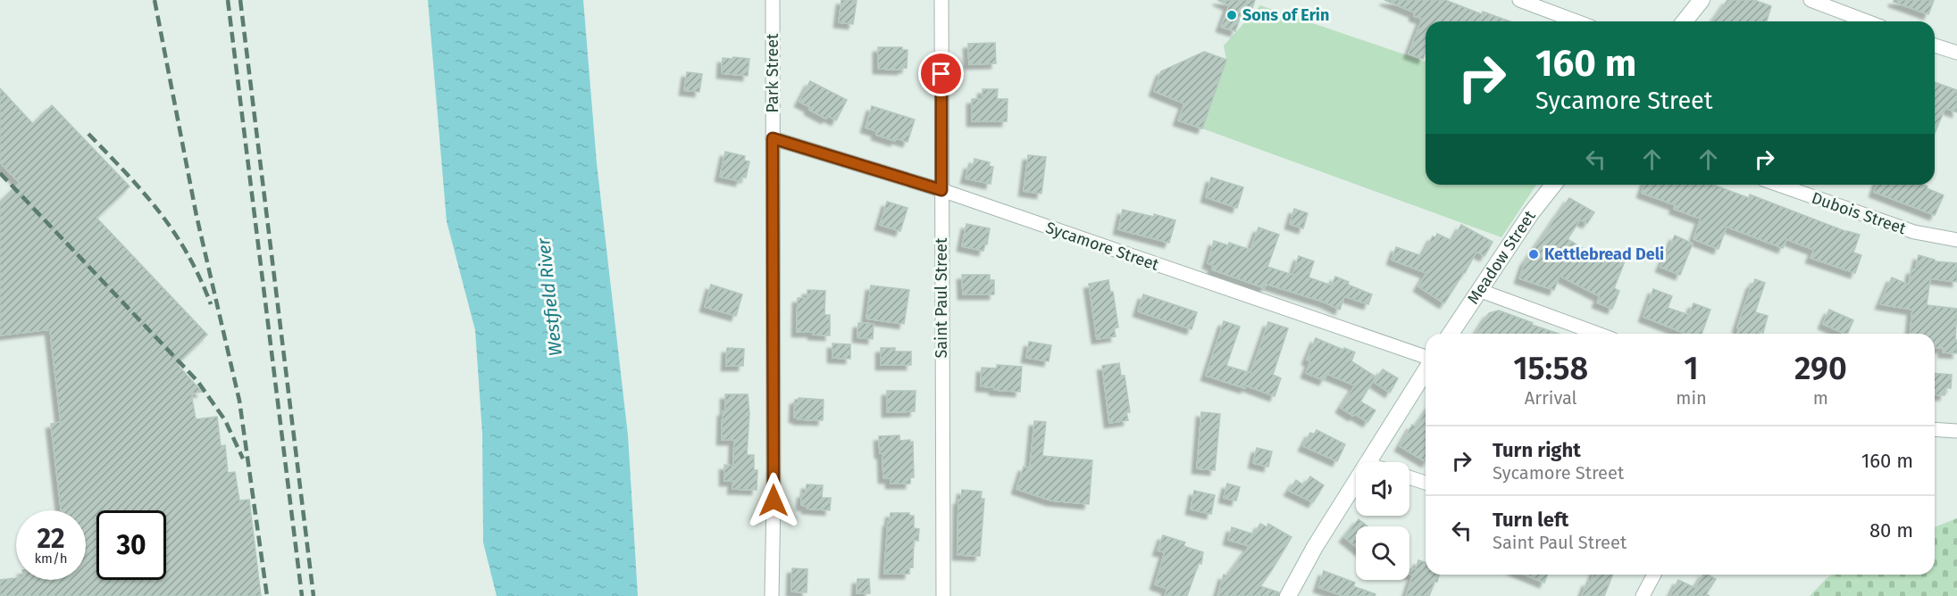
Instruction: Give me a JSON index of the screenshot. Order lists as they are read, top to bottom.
{
  "streets": {
    "street": [
      "Park Street",
      "Dubois Street",
      "Sycamore Street",
      "Meadow Street",
      "Saint Paul Street"
    ]
  },
  "crossings": [
    ["Park Street", "Sycamore Street"],
    ["Sycamore Street", "Saint Paul Street"]
  ],
  "water": ["Westfield River"],
  "places": ["Sons of Erin", "Kettlebread Deli"],
  "page": {
    "turn": ["160 m", "Sycamore Street"],
    "eta": [
      "15:58",
      "Arrival",
      "1",
      "min",
      "290",
      "m"
    ],
    "list": [
      {
        "name": "Turn right",
        "note": "Sycamore Street",
        "value": "160 m"
      },
      {
        "name": "Turn left",
        "note": "Saint Paul Street",
        "value": "80 m"
      }
    ],
    "speed": "22 km/h",
    "limit": "30"
  }
}
